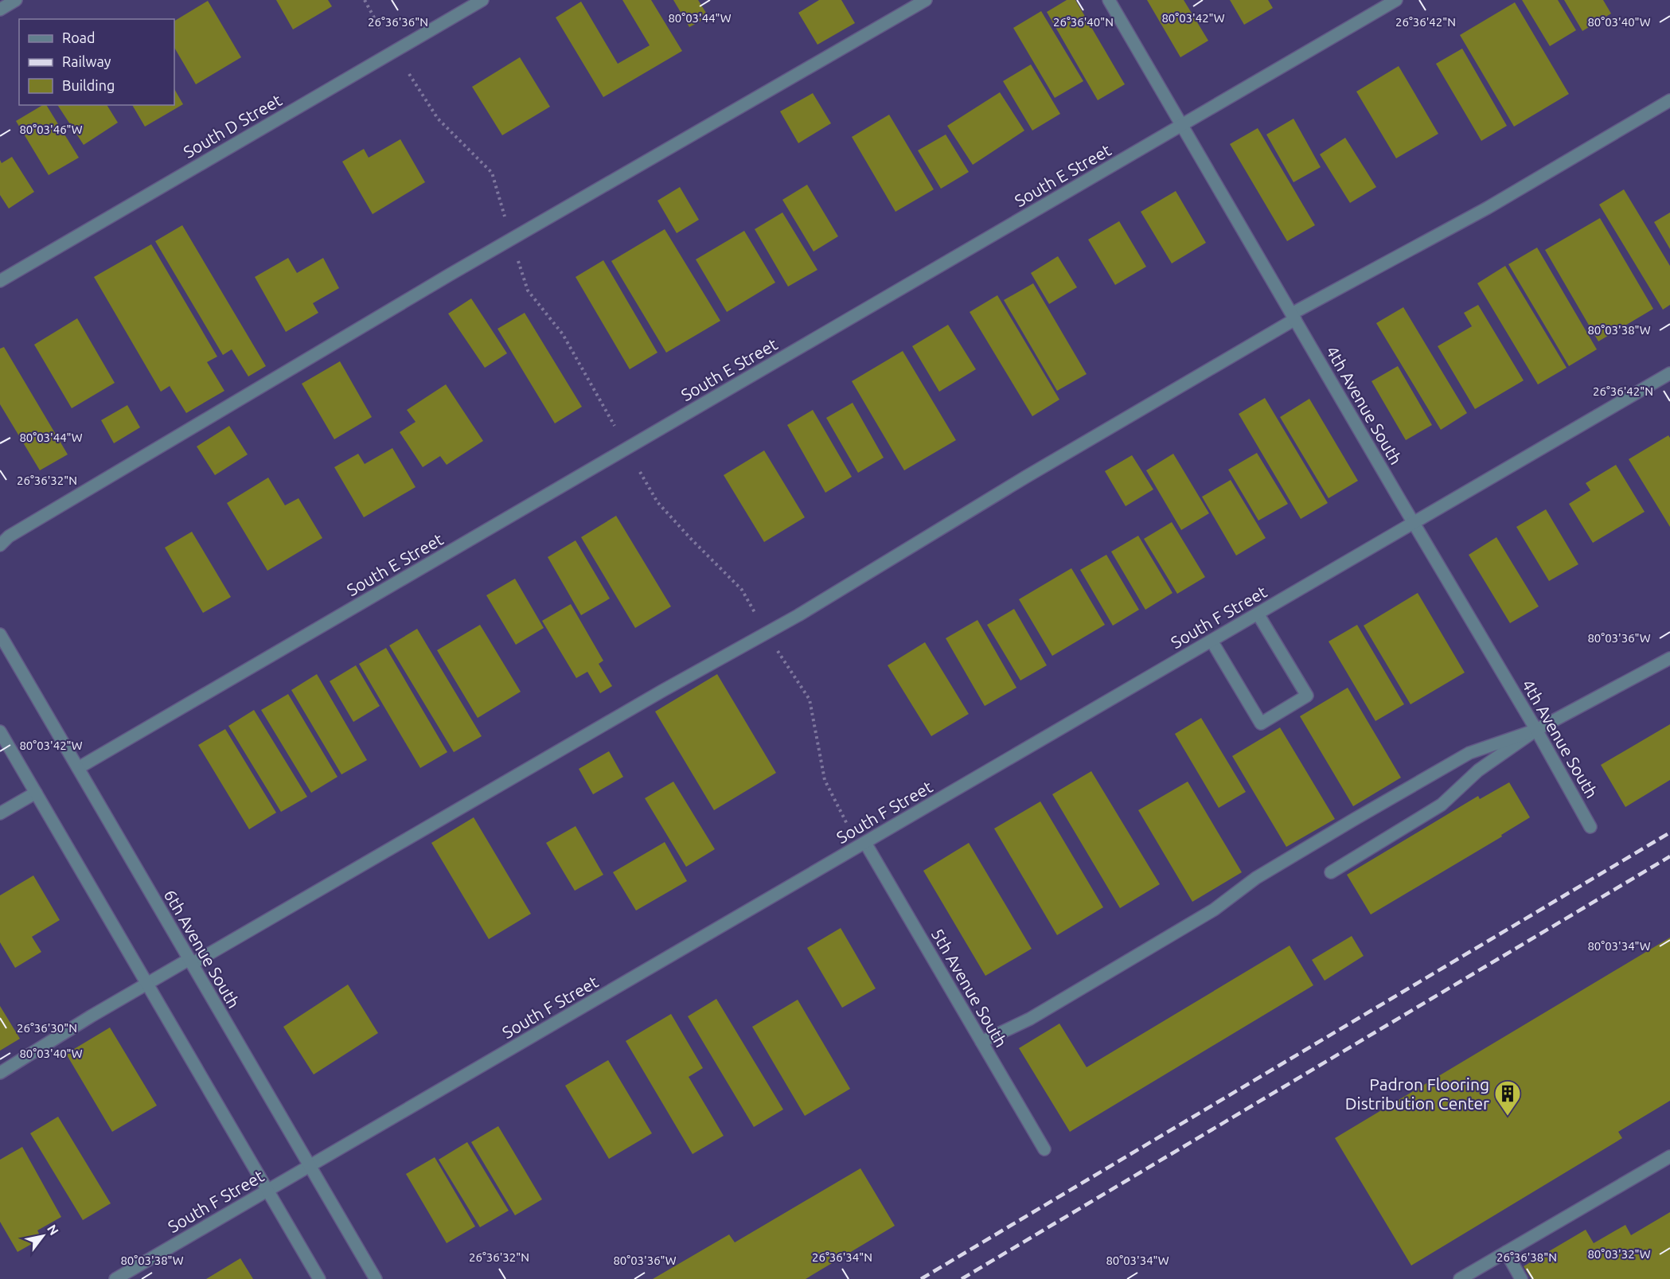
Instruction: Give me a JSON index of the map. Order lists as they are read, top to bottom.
{
  "streets": {
    "street": [
      "South D Street",
      "South E Street",
      "4th Avenue South",
      "South F Street",
      "6th Avenue South",
      "5th Avenue South"
    ]
  },
  "crossings": [
    ["South E Street", "4th Avenue South"],
    ["South E Street", "6th Avenue South"],
    ["4th Avenue South", "South F Street"],
    ["South F Street", "6th Avenue South"],
    ["South F Street", "5th Avenue South"]
  ],
  "places": {
    "building": ["Padron Flooring Distribution Center"]
  },
  "legend": ["Road", "Railway", "Building"],
  "north": "top right",
  "coordinates": [
    "80°03'42\"W",
    "80°03'44\"W",
    "26°36'36\"N",
    "26°36'40\"N",
    "26°36'42\"N",
    "80°03'40\"W",
    "80°03'46\"W",
    "80°03'38\"W",
    "26°36'32\"N",
    "80°03'36\"W",
    "80°03'34\"W",
    "26°36'30\"N",
    "80°03'32\"W",
    "26°36'34\"N",
    "26°36'38\"N"
  ]
}
